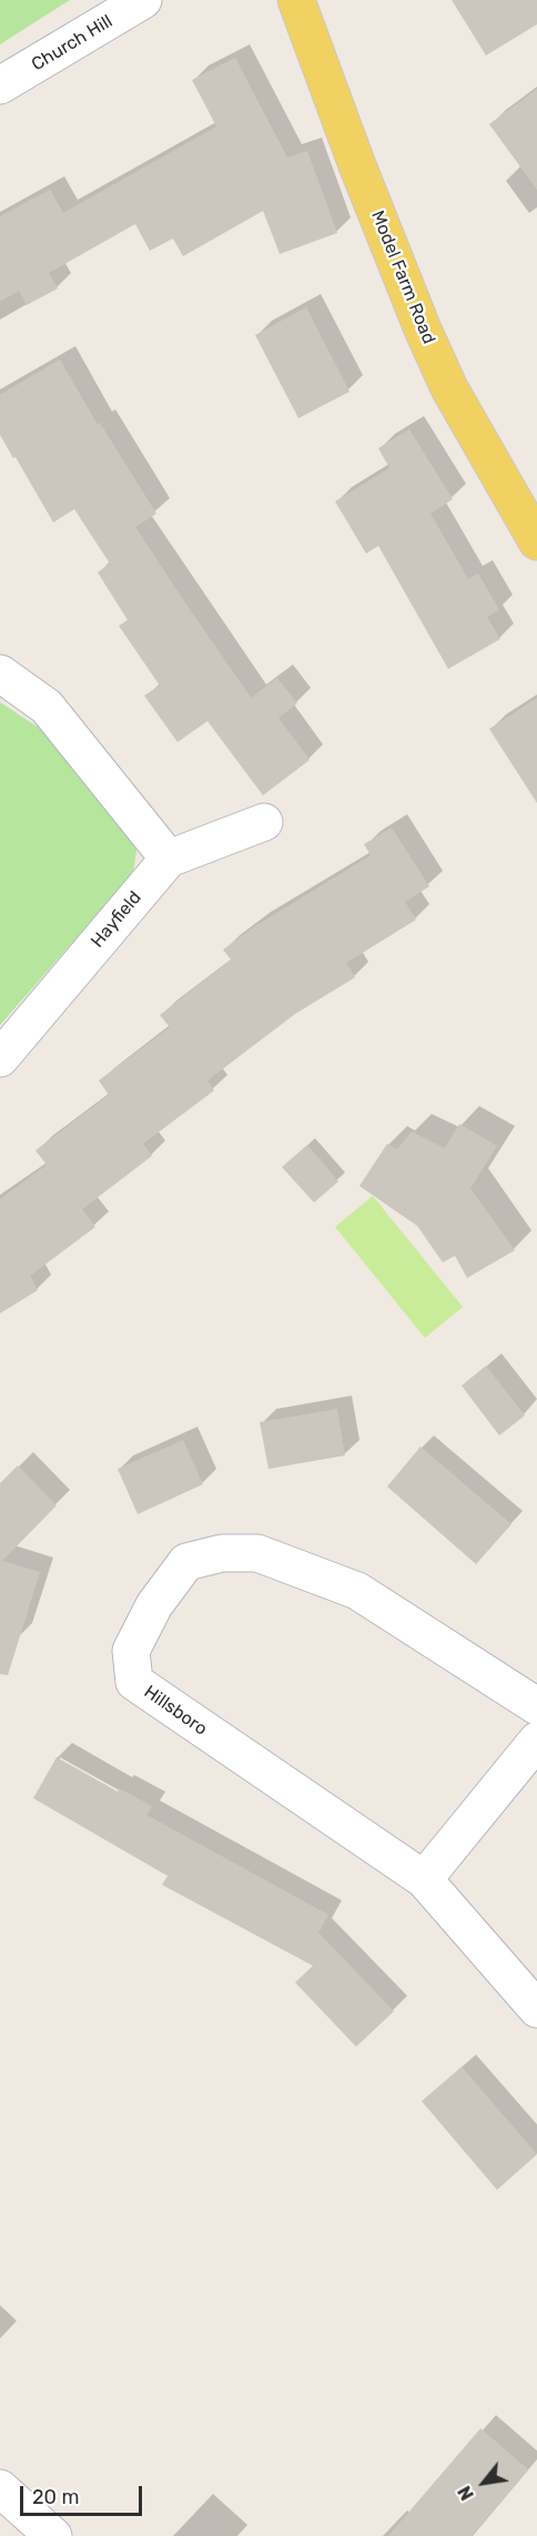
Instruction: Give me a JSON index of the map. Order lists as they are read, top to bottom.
{
  "streets": {
    "main road": ["Model Farm Road"],
    "street": ["Church Hill", "Hayfield", "Hillsboro"]
  },
  "scale_bar": "20 m",
  "north": "bottom left"
}
